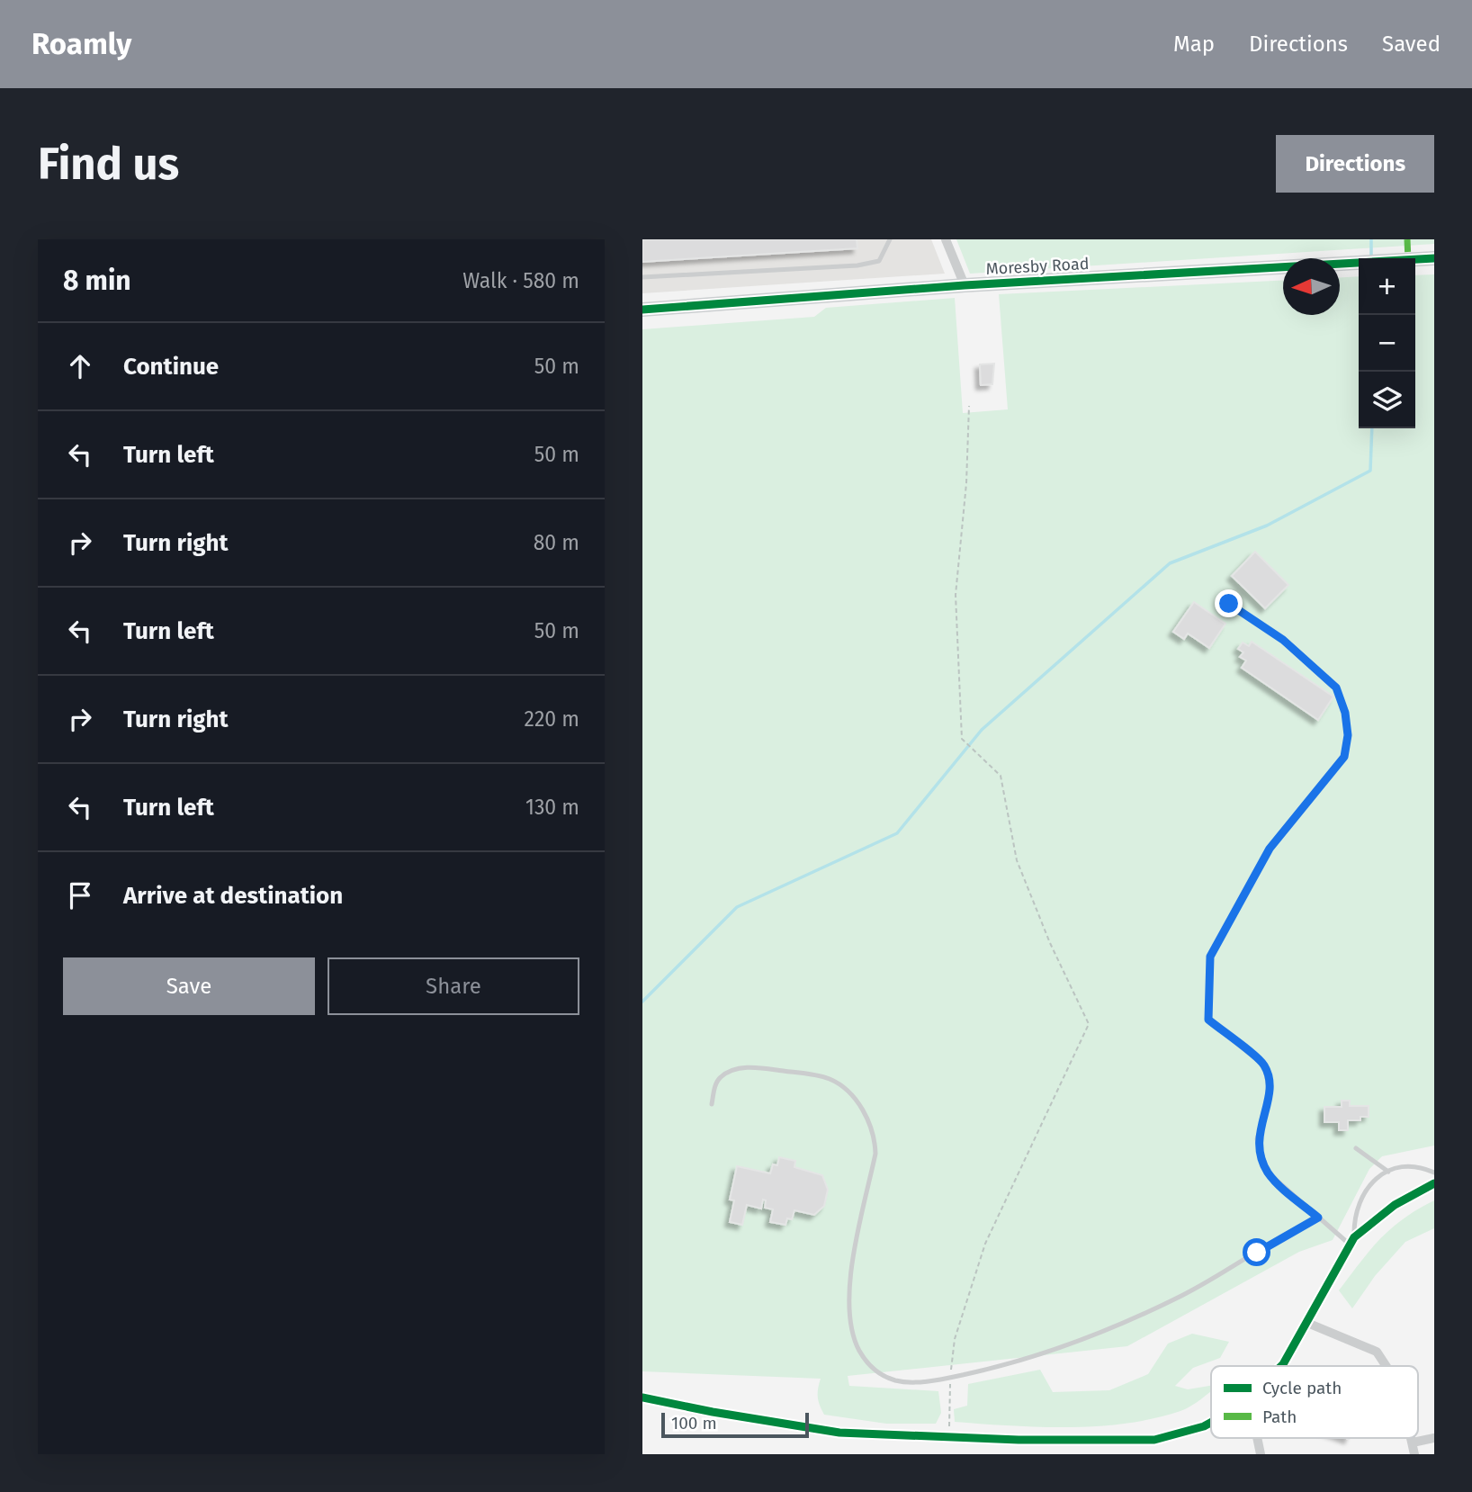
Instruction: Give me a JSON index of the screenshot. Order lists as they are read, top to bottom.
{
  "streets": {
    "street": ["Moresby Road"]
  },
  "legend": ["Cycle path", "Path"],
  "scale_bar": "100 m",
  "north": "left",
  "page": {
    "header": "Roamly",
    "nav": ["Map", "Directions", "Saved"],
    "buttons": [
      "Directions",
      ["Save", "Share"]
    ],
    "title": "Find us",
    "heading": ["8 min", "Walk · 580 m"],
    "map_buttons": ["+", "−"],
    "list": [
      ["Continue", "50 m"],
      ["Turn left", "50 m"],
      ["Turn right", "80 m"],
      ["Turn left", "50 m"],
      ["Turn right", "220 m"],
      ["Turn left", "130 m"],
      "Arrive at destination"
    ],
    "scale": "100 m"
  }
}
